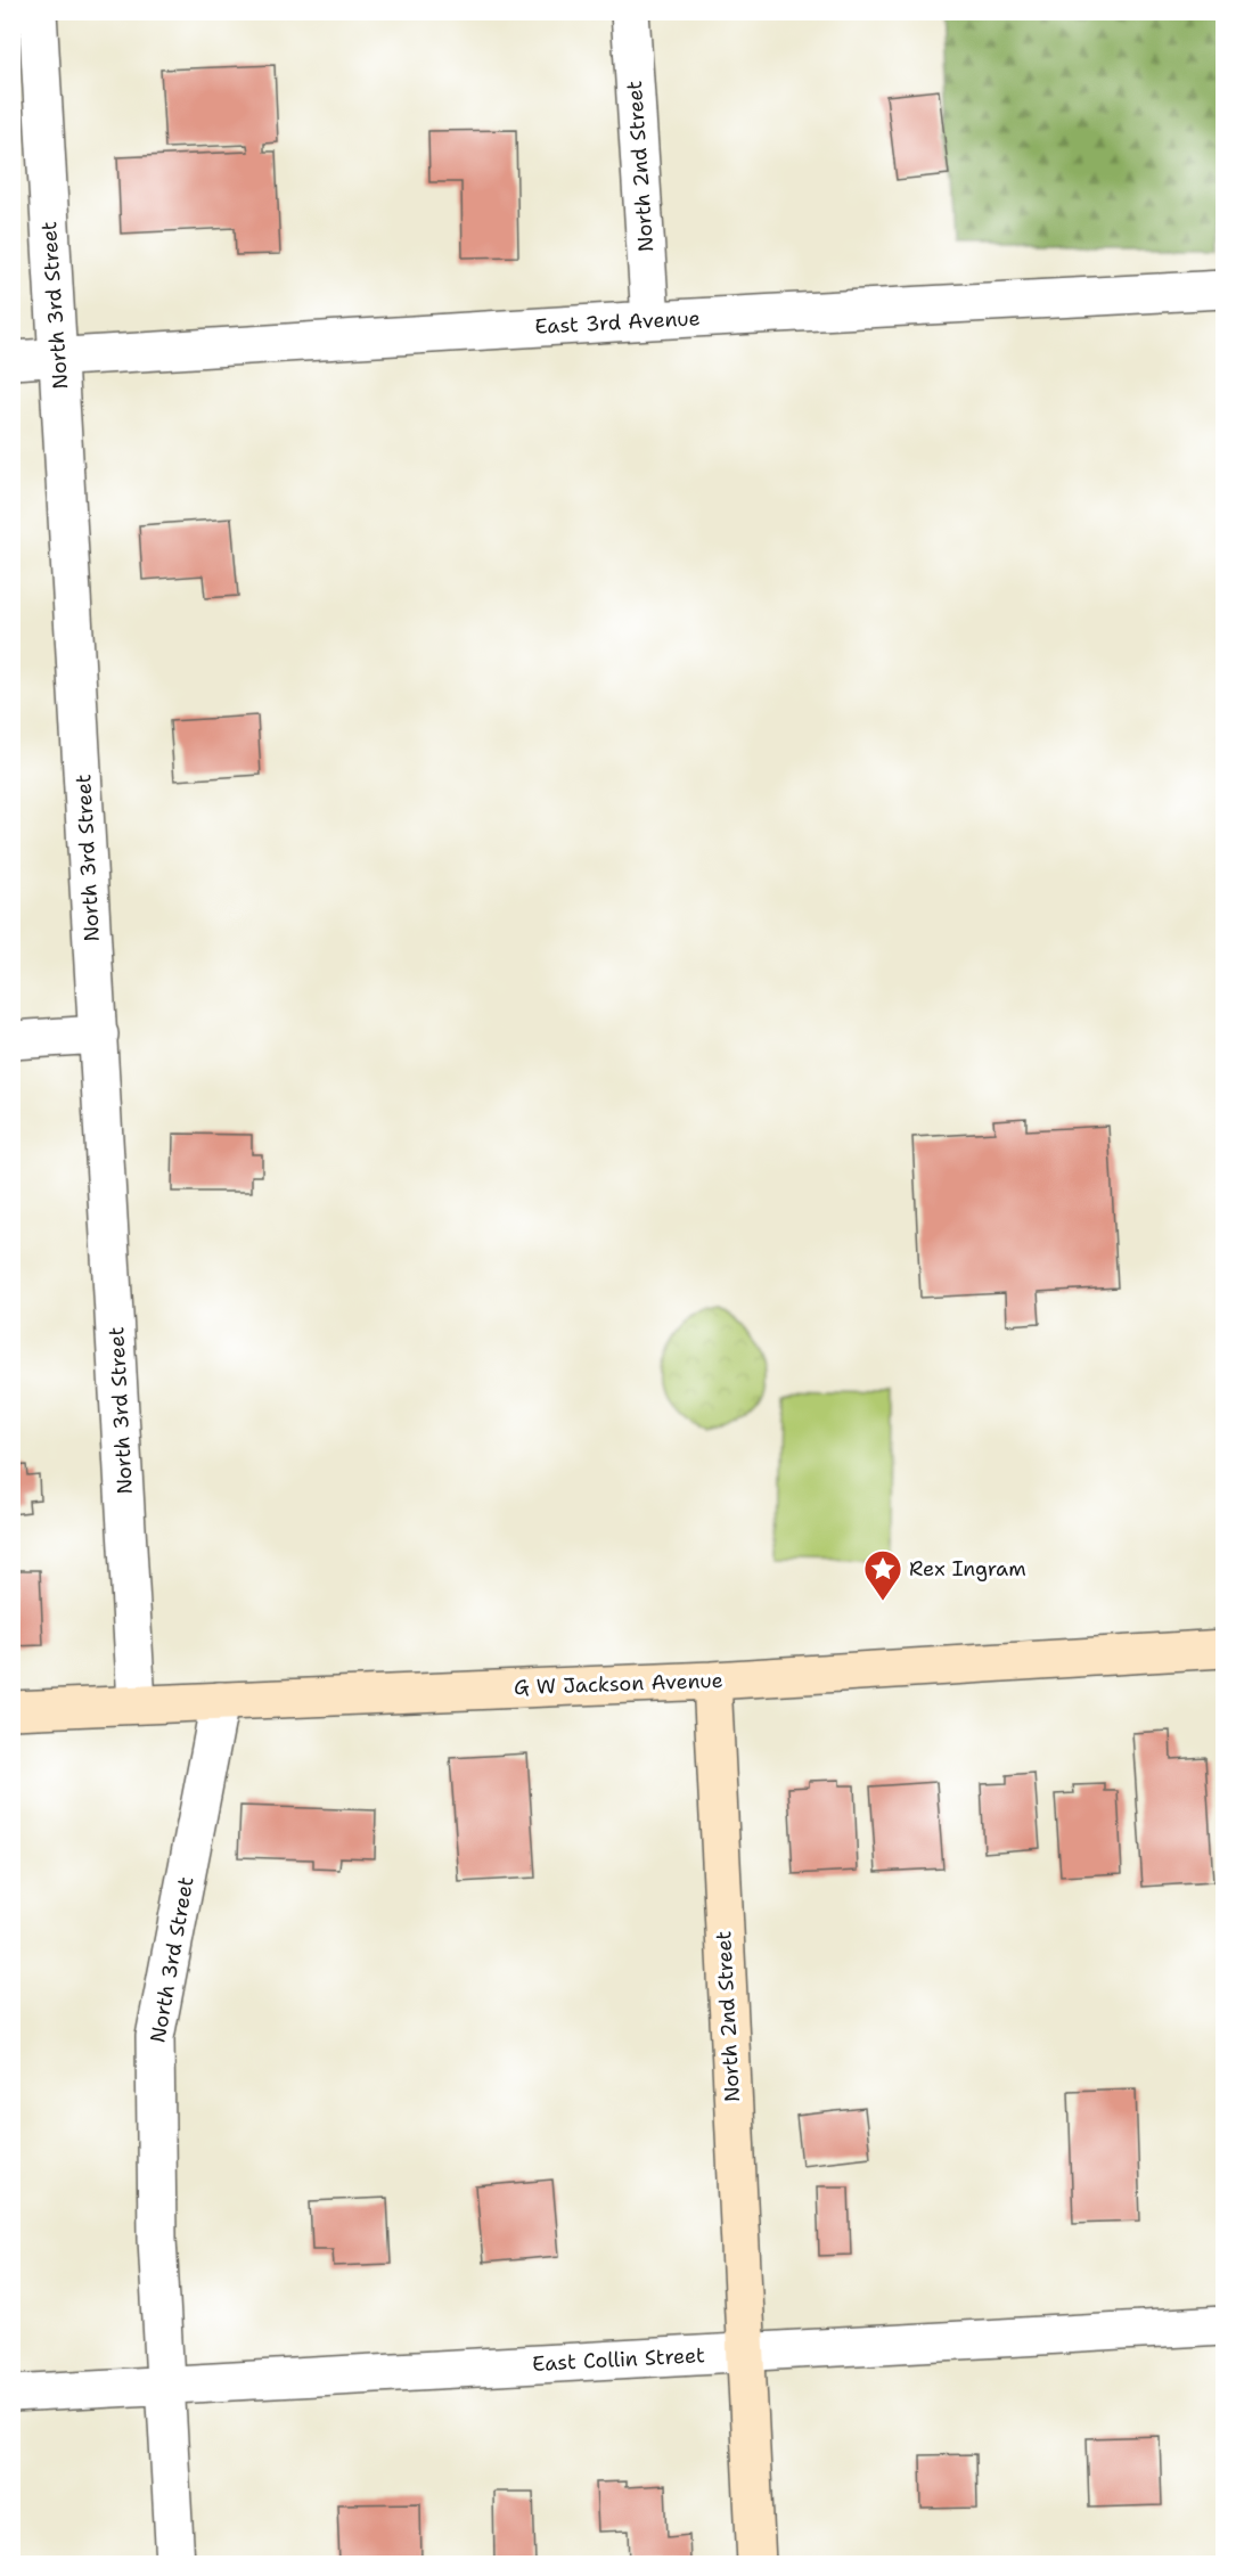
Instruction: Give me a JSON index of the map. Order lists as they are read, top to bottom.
{
  "streets": {
    "street": [
      "North 2nd Street",
      "North 3rd Street",
      "East 3rd Avenue",
      "G W Jackson Avenue",
      "East Collin Street"
    ]
  },
  "crossings": [
    ["North 2nd Street", "East 3rd Avenue"],
    ["North 2nd Street", "G W Jackson Avenue"],
    ["North 2nd Street", "East Collin Street"],
    ["North 3rd Street", "East 3rd Avenue"],
    ["North 3rd Street", "G W Jackson Avenue"],
    ["North 3rd Street", "East Collin Street"]
  ],
  "places": {
    "place": ["Rex Ingram"]
  }
}
